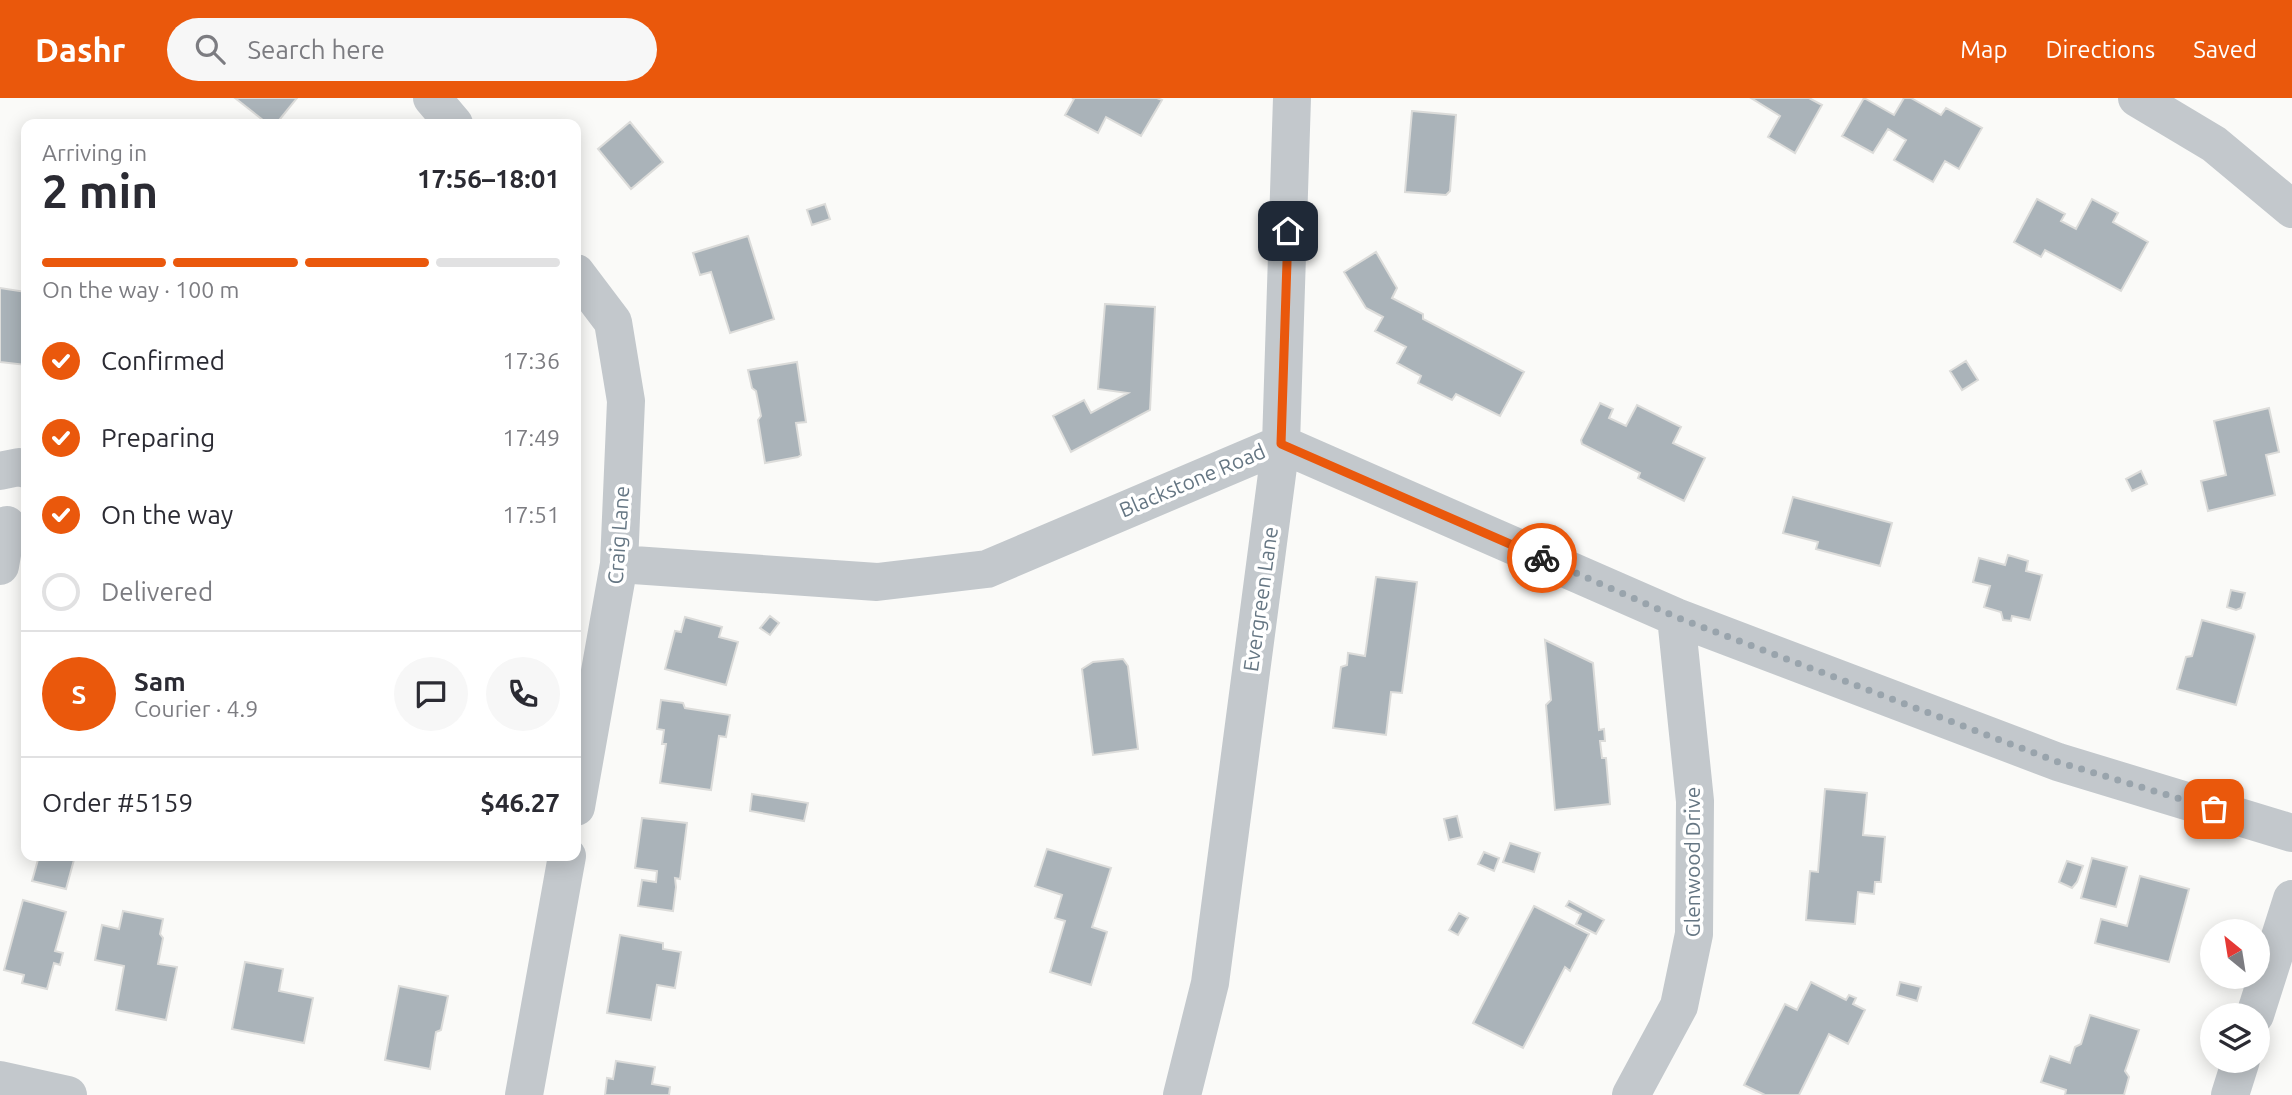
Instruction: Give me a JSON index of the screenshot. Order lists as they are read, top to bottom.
{
  "streets": {
    "street": [
      "Blackstone Road",
      "Craig Lane",
      "Evergreen Lane",
      "Glenwood Drive"
    ]
  },
  "crossings": [
    ["Blackstone Road", "Craig Lane"],
    ["Blackstone Road", "Evergreen Lane"],
    ["Blackstone Road", "Glenwood Drive"]
  ],
  "north": "top left",
  "page": {
    "header": "Dashr",
    "search": "Search here",
    "nav": ["Map", "Directions", "Saved"],
    "heading": ["2 min", "Arriving in", "17:56–18:01"],
    "panel": [
      "Sam",
      "Courier · 4.9",
      "Order #5159",
      "$46.27"
    ],
    "bar": "On the way · 100 m",
    "list": [
      ["Confirmed", "17:36"],
      ["Preparing", "17:49"],
      ["On the way", "17:51"],
      "Delivered"
    ],
    "round": "S"
  }
}
